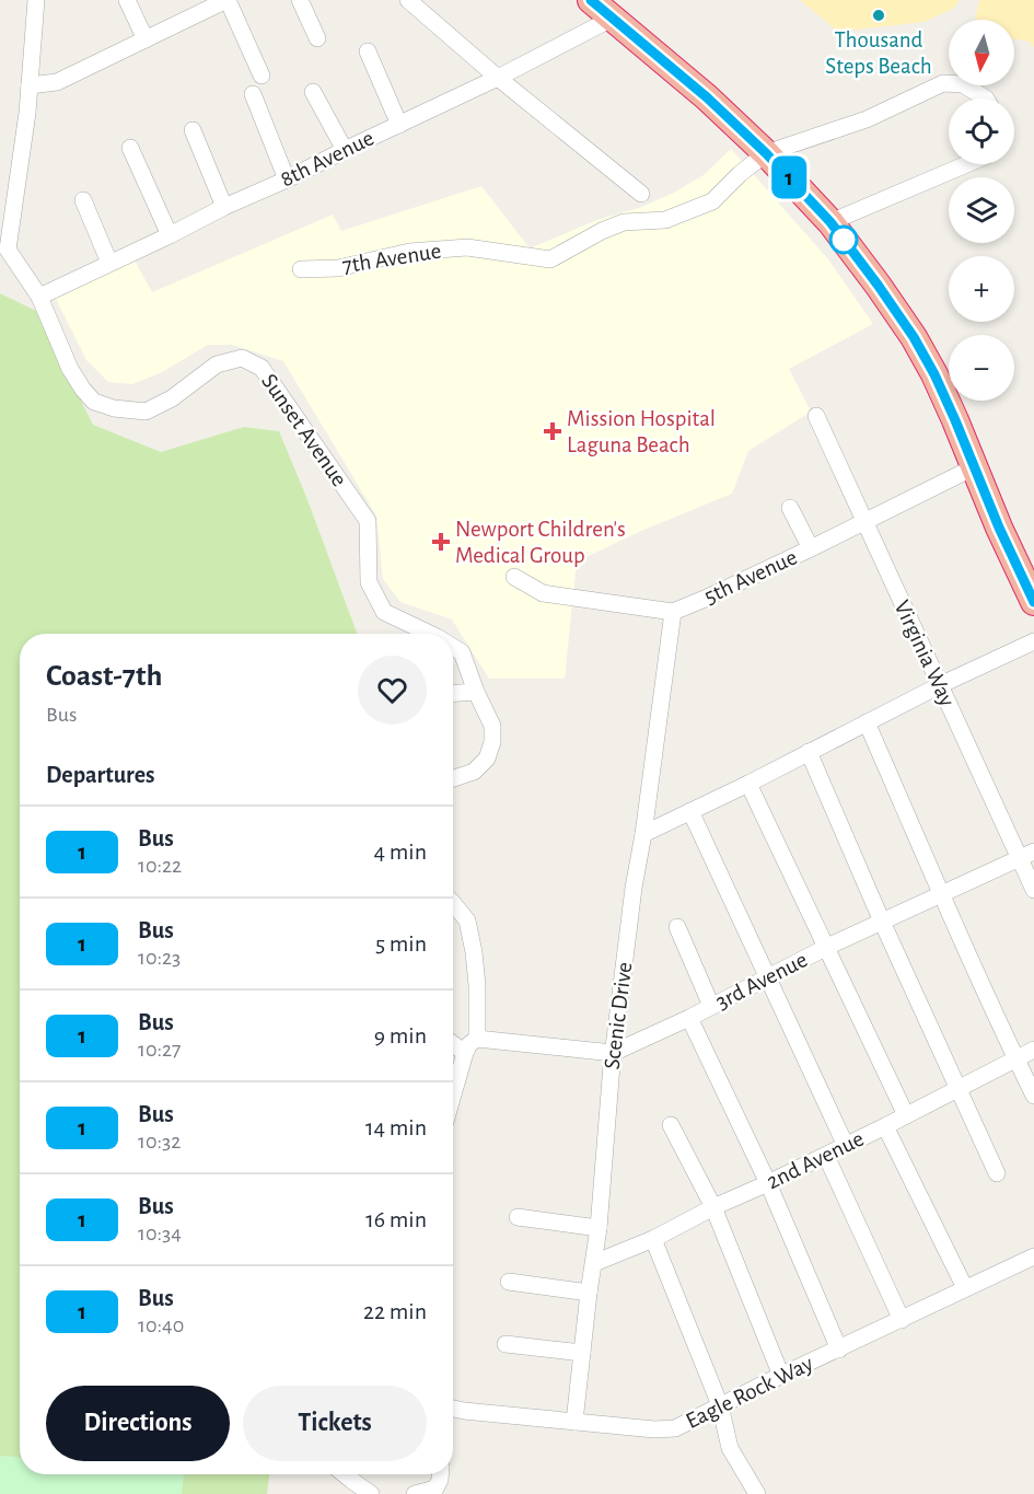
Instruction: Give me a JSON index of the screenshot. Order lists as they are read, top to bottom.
{
  "streets": {
    "street": [
      "8th Avenue",
      "7th Avenue",
      "Sunset Avenue",
      "5th Avenue",
      "Virginia Way",
      "3rd Avenue",
      "Scenic Drive",
      "2nd Avenue",
      "Eagle Rock Way"
    ]
  },
  "crossings": [
    ["8th Avenue", "Sunset Avenue"],
    ["5th Avenue", "Virginia Way"],
    ["5th Avenue", "Scenic Drive"],
    ["Virginia Way", "3rd Avenue"],
    ["3rd Avenue", "Scenic Drive"],
    ["Scenic Drive", "2nd Avenue"],
    ["Scenic Drive", "Eagle Rock Way"]
  ],
  "places": {
    "other": ["Thousand Steps Beach"],
    "health": ["Mission Hospital Laguna Beach", "Newport Children's Medical Group"]
  },
  "lines": ["bus line 1"],
  "north": "bottom",
  "page": {
    "on_map": "1",
    "map_buttons": ["+", "−"],
    "heading": [
      ["Coast-7th", "Bus"],
      "Departures"
    ],
    "list": [
      {
        "mark": "1",
        "name": "Bus",
        "note": "10:22",
        "value": "4 min"
      },
      {
        "mark": "1",
        "name": "Bus",
        "note": "10:23",
        "value": "5 min"
      },
      {
        "mark": "1",
        "name": "Bus",
        "note": "10:27",
        "value": "9 min"
      },
      {
        "mark": "1",
        "name": "Bus",
        "note": "10:32",
        "value": "14 min"
      },
      {
        "mark": "1",
        "name": "Bus",
        "note": "10:34",
        "value": "16 min"
      },
      {
        "mark": "1",
        "name": "Bus",
        "note": "10:40",
        "value": "22 min"
      }
    ],
    "buttons": ["Directions", "Tickets"]
  }
}
